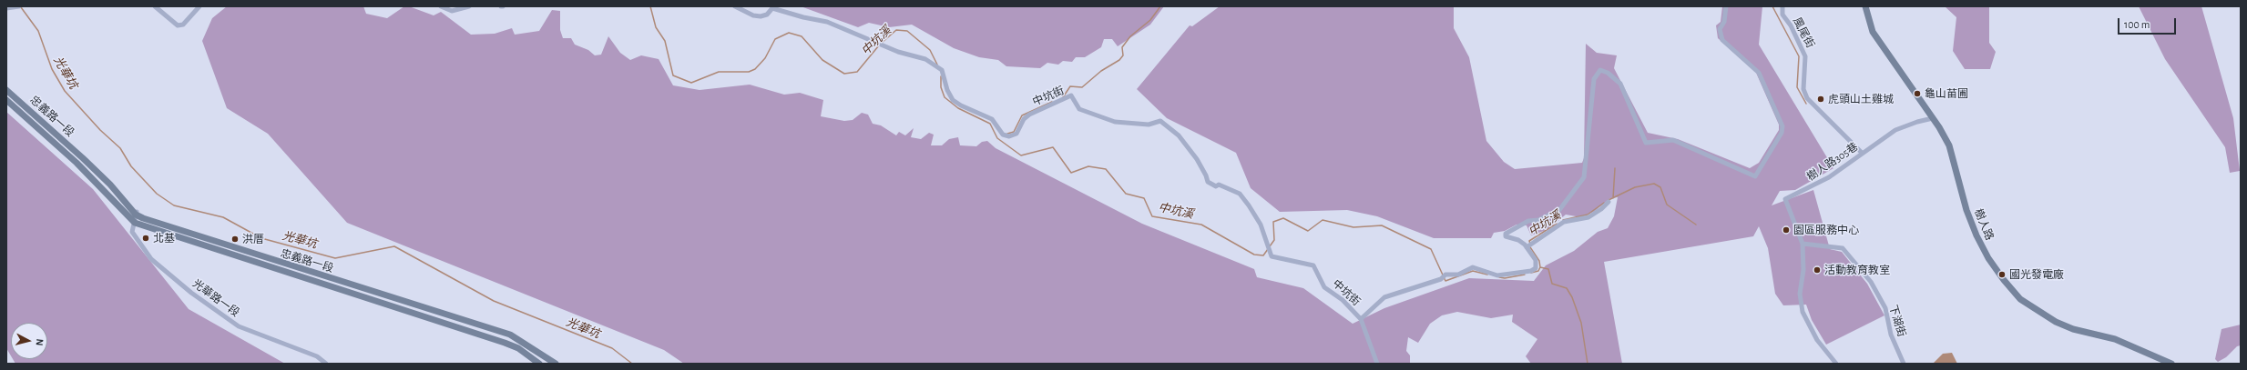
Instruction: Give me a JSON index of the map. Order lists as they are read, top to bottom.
{
  "streets": {
    "main road": ["忠義路一段", "樹人路"],
    "street": [
      "風尾街",
      "中坑街",
      "樹人路305巷",
      "光華路一段",
      "下湖街"
    ]
  },
  "crossings": [
    ["風尾街", "樹人路305巷"],
    ["忠義路一段", "光華路一段"],
    ["樹人路305巷", "樹人路"],
    ["樹人路305巷", "下湖街"]
  ],
  "water": ["中坑溪", "光華坑"],
  "places": [
    "龜山苗圃",
    "虎頭山土雞城",
    "園區服務中心",
    "北基",
    "洪厝",
    "活動教育教室",
    "國光發電廠"
  ],
  "scale_bar": "100 m",
  "north": "right"
}
